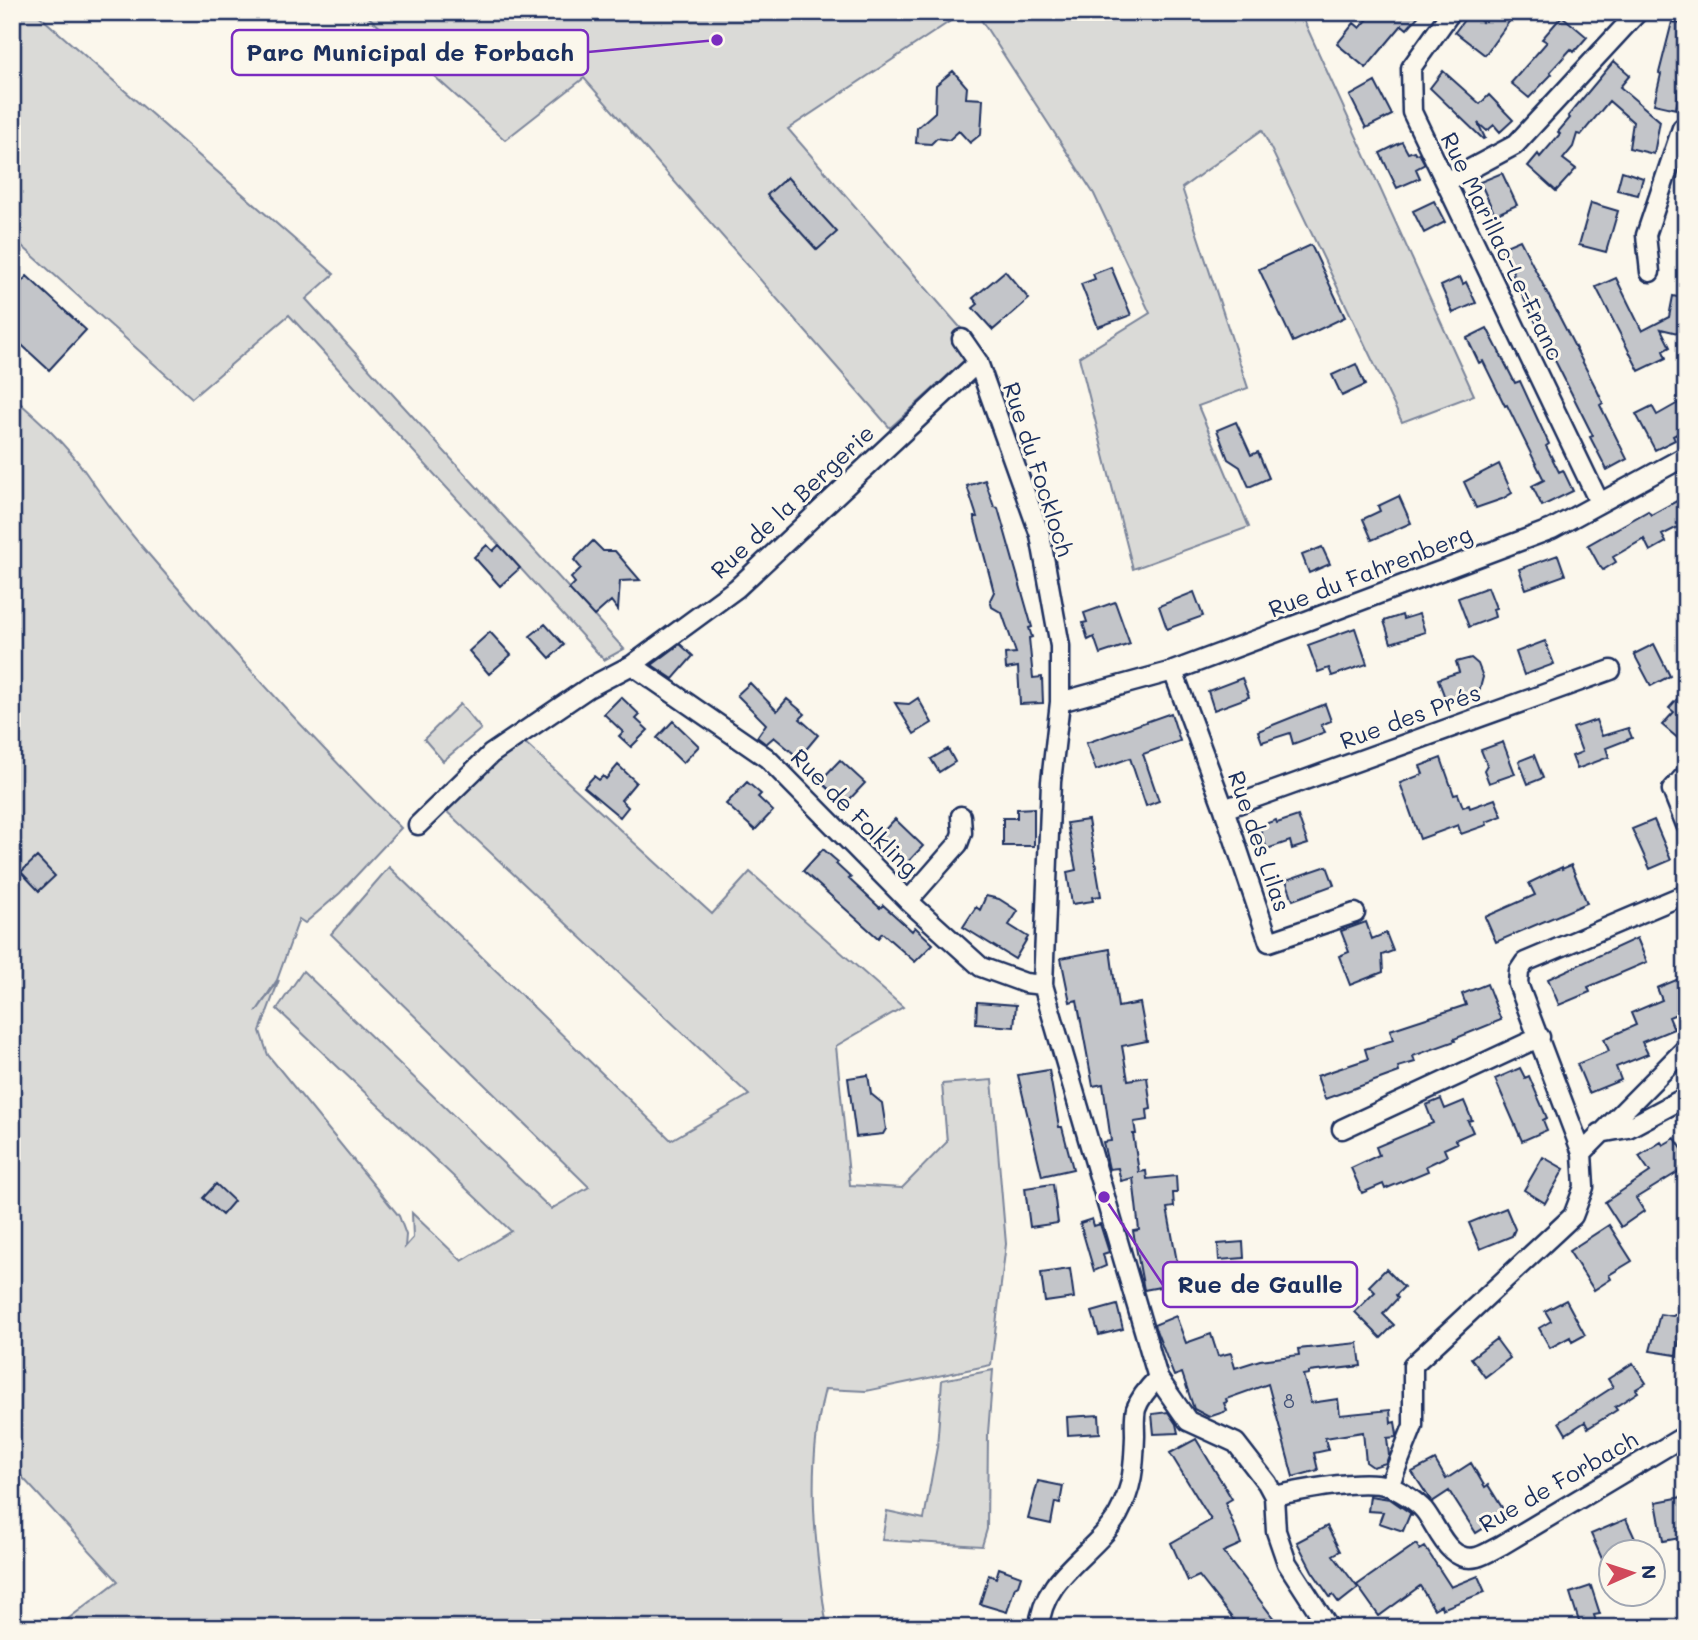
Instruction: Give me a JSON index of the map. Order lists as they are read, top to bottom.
{
  "streets": {
    "street": [
      "Rue Marillac-Le-Franc",
      "Rue du Fockloch",
      "Rue de la Bergerie",
      "Rue du Fahrenberg",
      "Rue des Prés",
      "Rue de Folkling",
      "Rue des Lilas",
      "Rue de Forbach"
    ]
  },
  "crossings": [
    ["Rue Marillac-Le-Franc", "Rue du Fahrenberg"],
    ["Rue du Fockloch", "Rue de la Bergerie"],
    ["Rue du Fockloch", "Rue du Fahrenberg"],
    ["Rue du Fockloch", "Rue de Folkling"],
    ["Rue de la Bergerie", "Rue de Folkling"],
    ["Rue du Fahrenberg", "Rue des Lilas"],
    ["Rue des Prés", "Rue des Lilas"]
  ],
  "places": ["Parc Municipal de Forbach", "Rue de Gaulle"],
  "house_numbers": ["8"],
  "north": "right"
}
